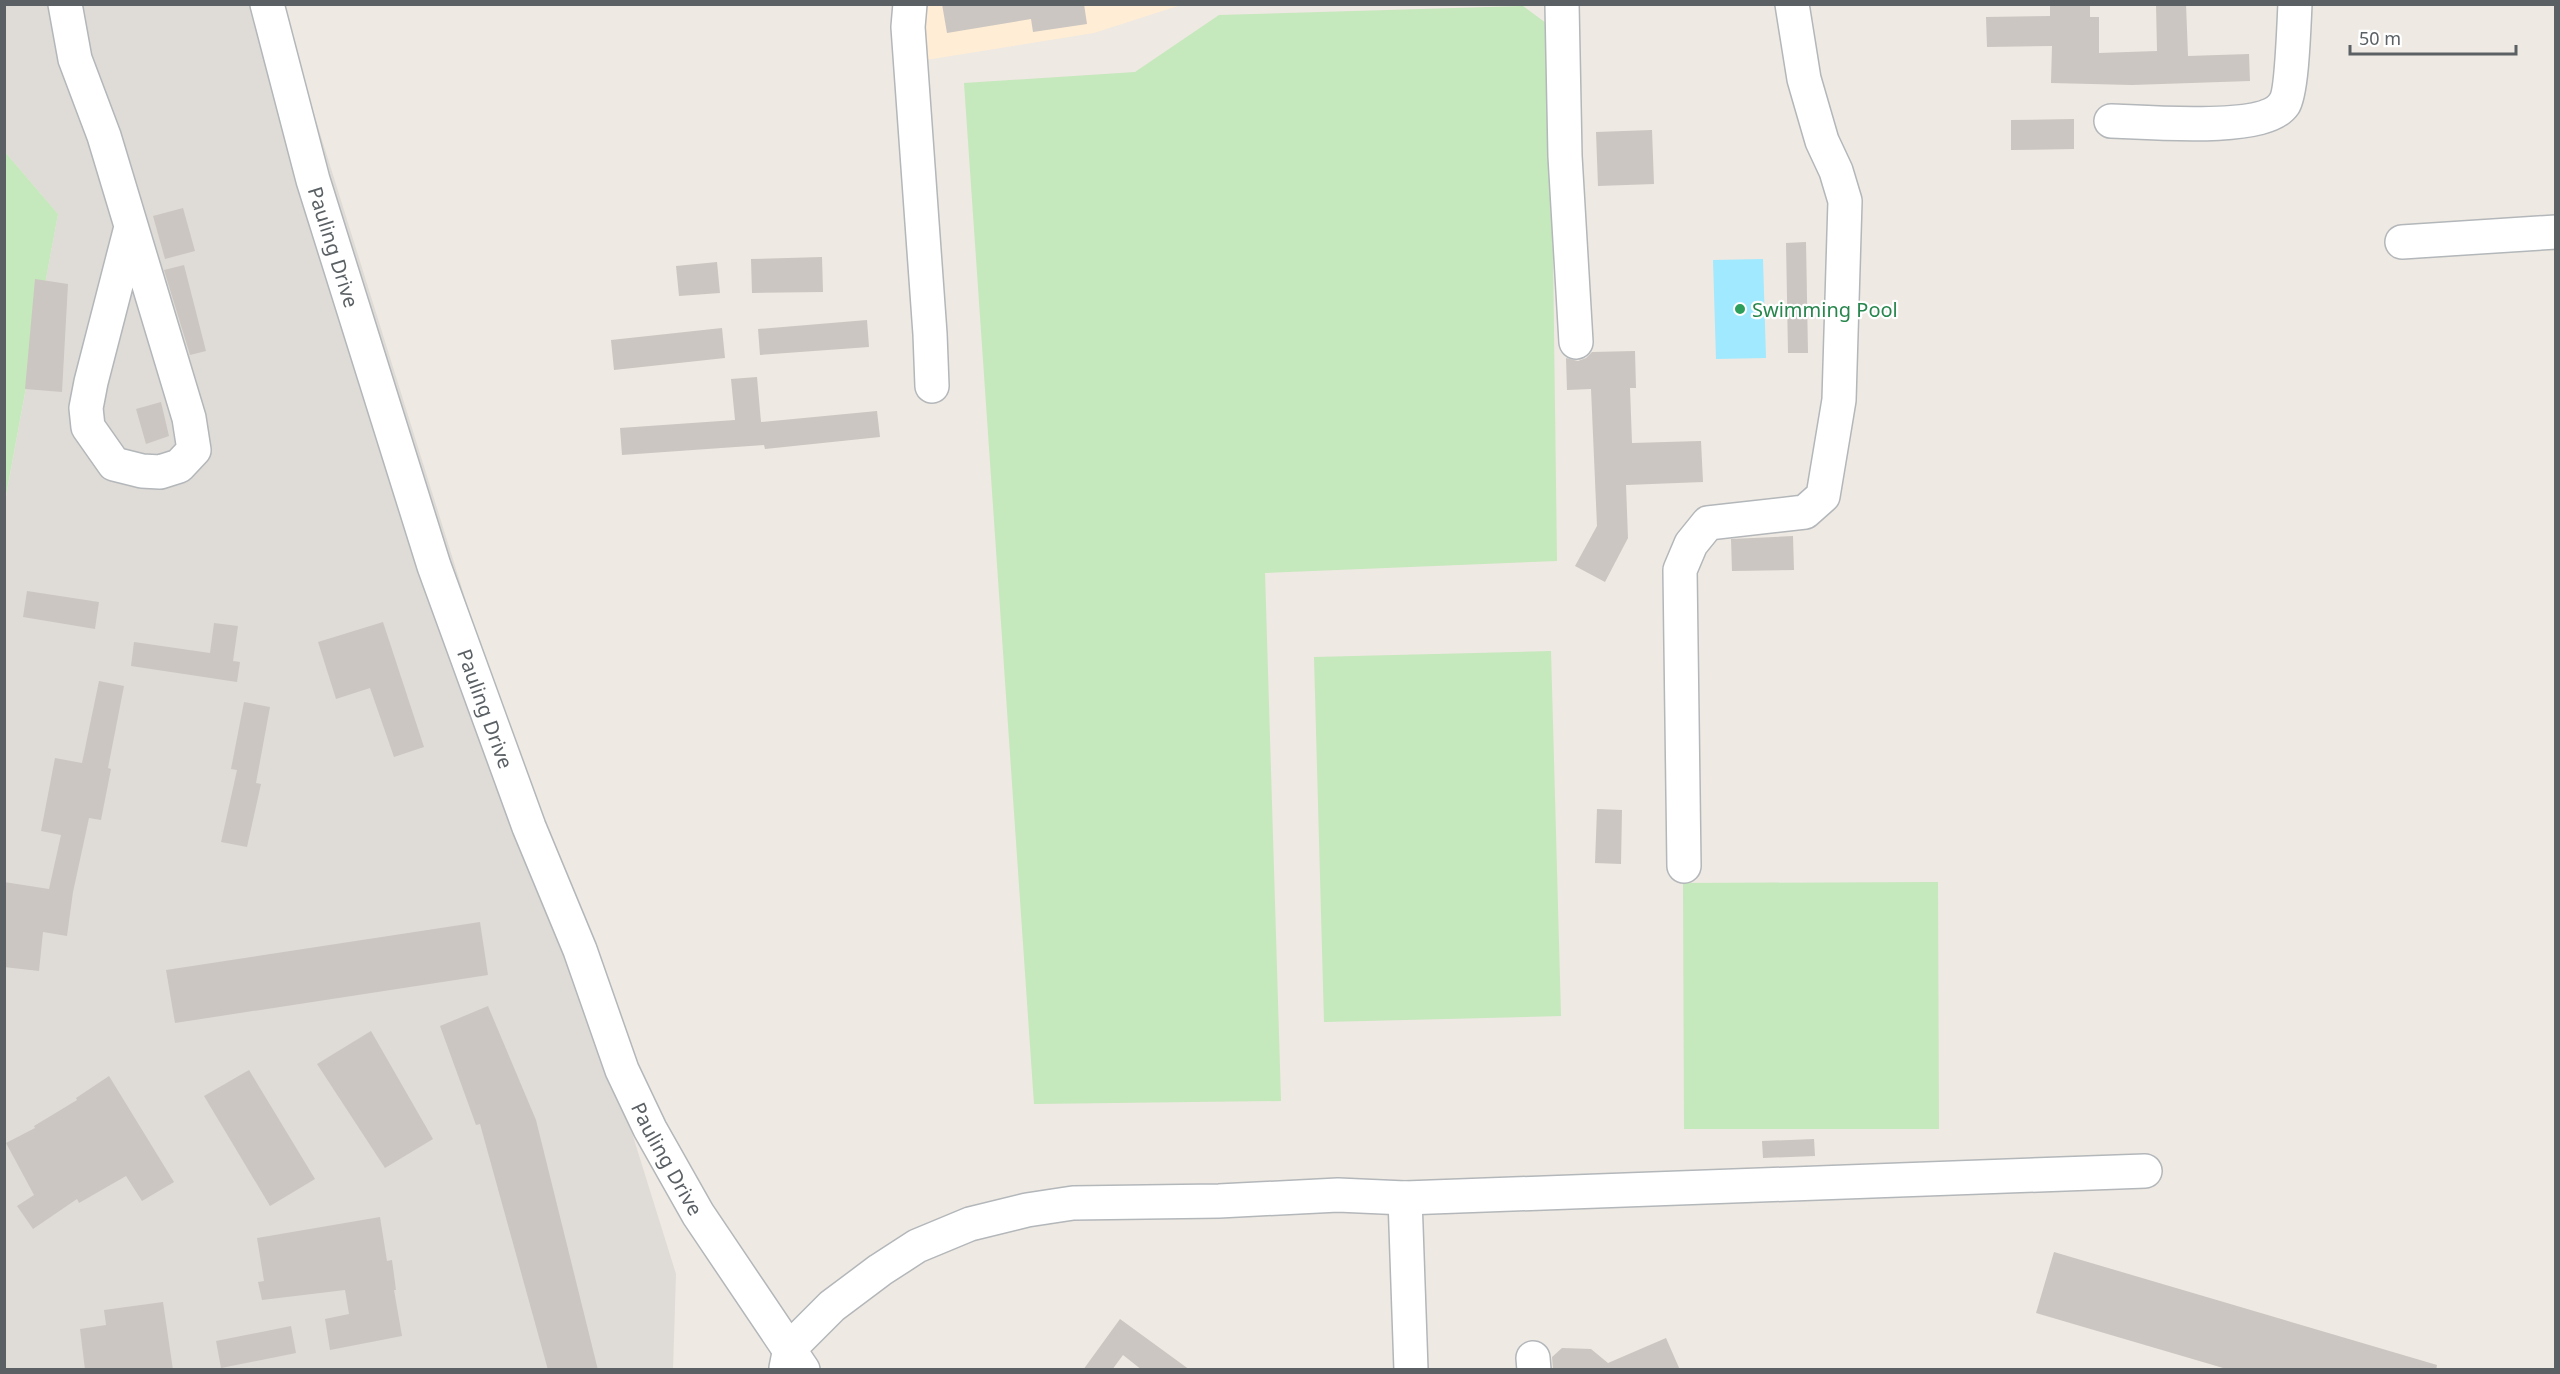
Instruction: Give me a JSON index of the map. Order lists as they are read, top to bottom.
{
  "streets": {
    "street": ["Pauling Drive"]
  },
  "places": ["Swimming Pool"],
  "scale_bar": "50 m"
}
